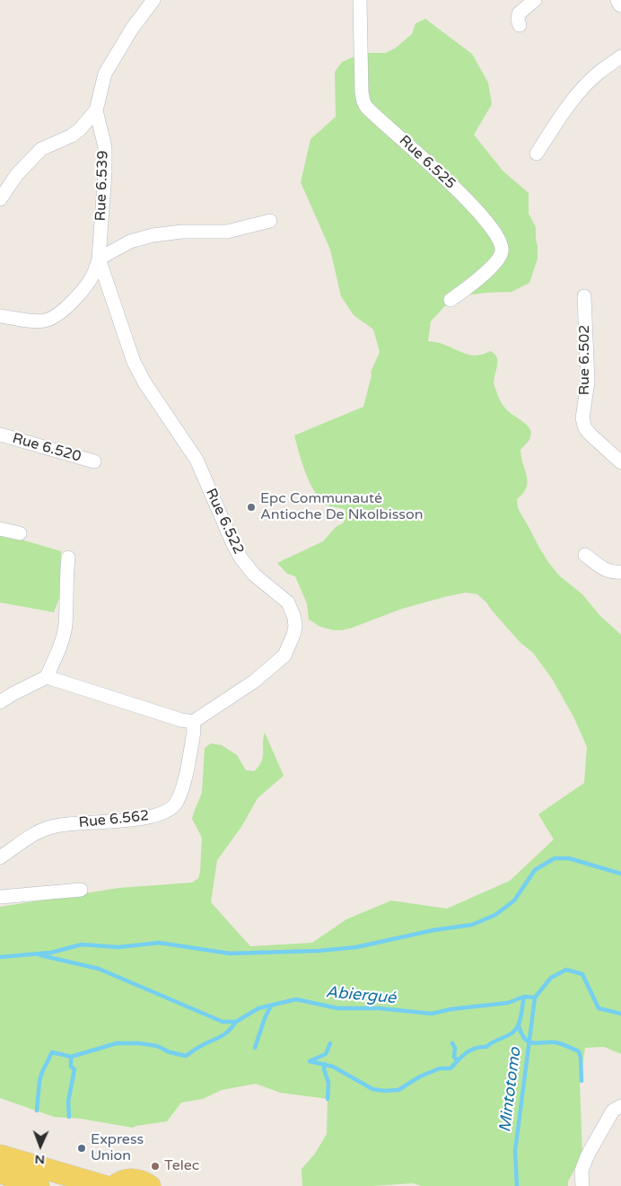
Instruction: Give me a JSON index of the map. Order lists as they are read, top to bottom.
{
  "streets": {
    "street": [
      "Rue 6.525",
      "Rue 6.539",
      "Rue 6.502",
      "Rue 6.520",
      "Rue 6.522",
      "Rue 6.562"
    ]
  },
  "crossings": [
    ["Rue 6.539", "Rue 6.522"],
    ["Rue 6.522", "Rue 6.562"]
  ],
  "water": ["Abiergué", "Mintotomo"],
  "places": ["Epc Communauté Antioche De Nkolbisson", "Express Union", "Telec"],
  "north": "bottom"
}
